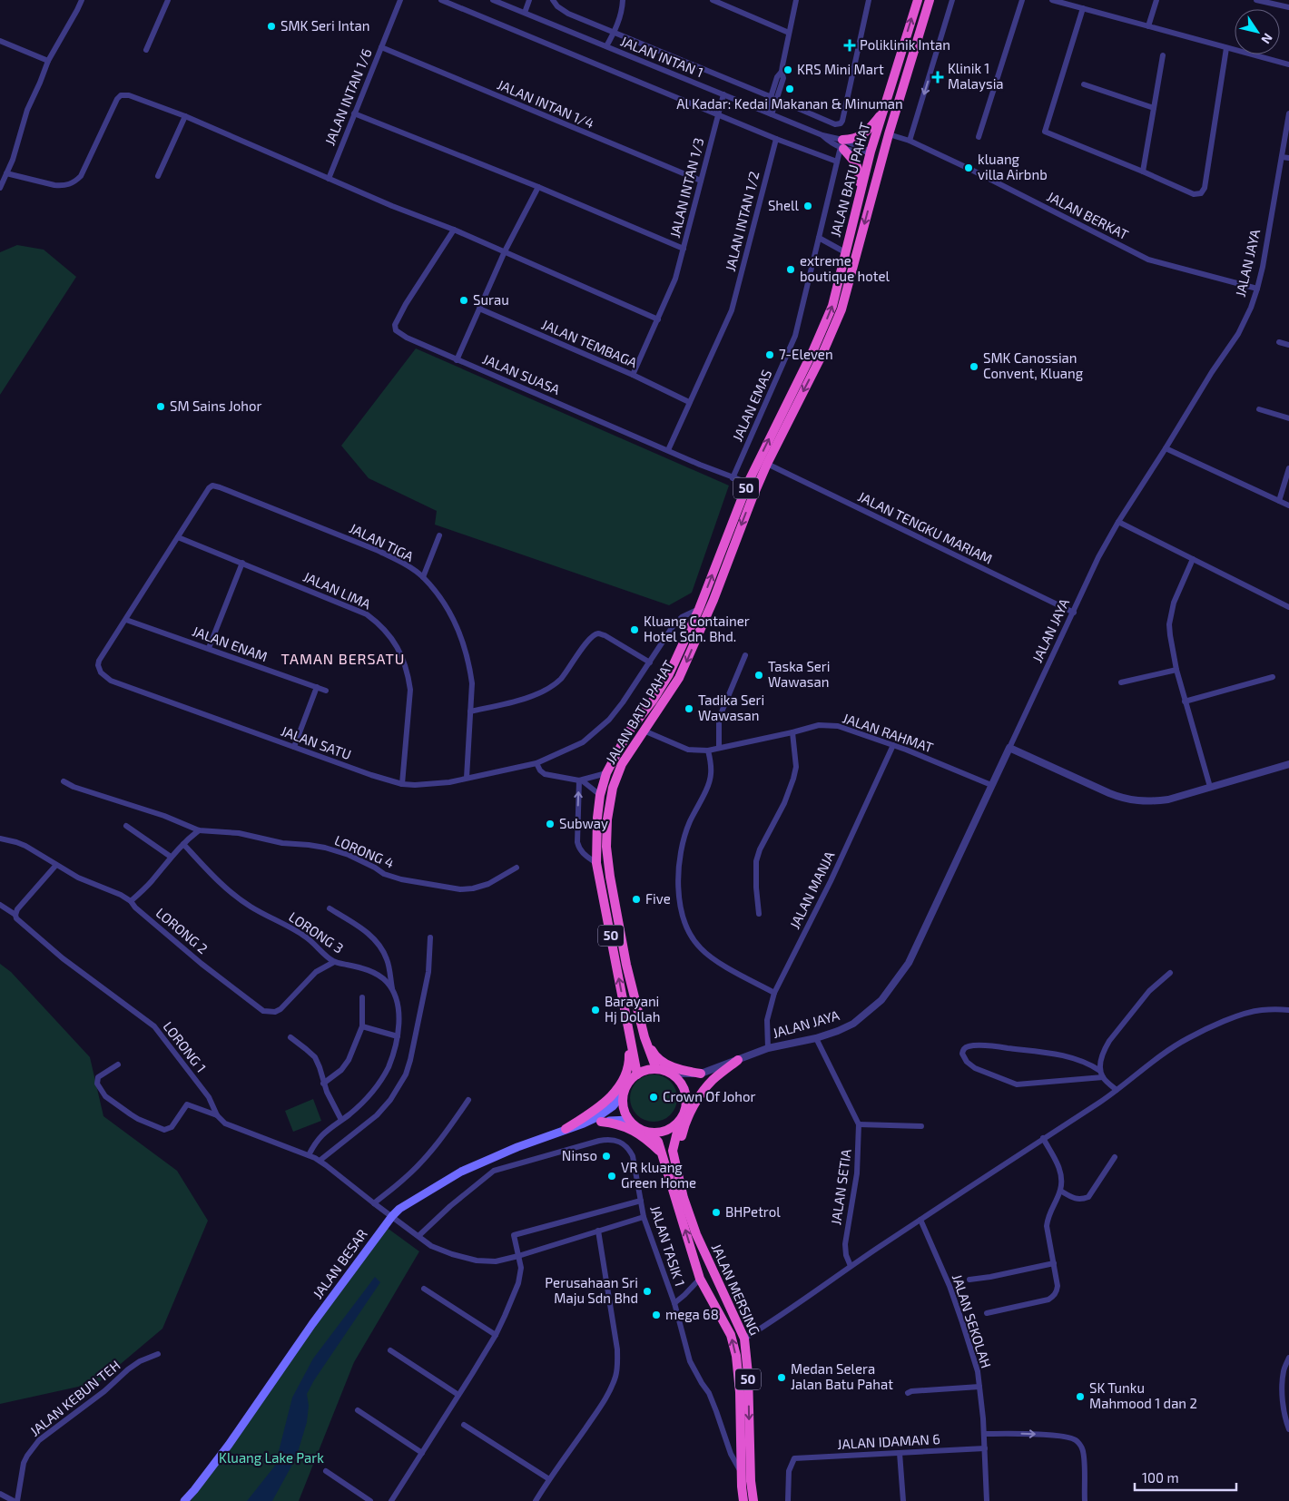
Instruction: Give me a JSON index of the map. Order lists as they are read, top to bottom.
{
  "streets": {
    "highway": ["JALAN BATU PAHAT", "50", "JALAN MERSING"],
    "main road": ["JALAN BESAR"],
    "street": [
      "JALAN INTAN 1",
      "JALAN INTAN 1/6",
      "JALAN INTAN 1/4",
      "JALAN INTAN 1/3",
      "JALAN BERKAT",
      "JALAN INTAN 1/2",
      "JALAN JAYA",
      "JALAN TEMBAGA",
      "JALAN SUASA",
      "JALAN EMAS",
      "JALAN TENGKU MARIAM",
      "JALAN TIGA",
      "JALAN LIMA",
      "JALAN ENAM",
      "JALAN RAHMAT",
      "JALAN SATU",
      "LORONG 4",
      "JALAN MANJA",
      "LORONG 2",
      "LORONG 3",
      "LORONG 1",
      "JALAN SETIA",
      "JALAN TASIK 1",
      "JALAN SEKOLAH",
      "JALAN KEBUN TEH",
      "JALAN IDAMAN 6"
    ]
  },
  "crossings": [
    ["JALAN INTAN 1", "JALAN BATU PAHAT"],
    ["JALAN INTAN 1", "JALAN INTAN 1/3"],
    ["JALAN INTAN 1", "JALAN EMAS"],
    ["JALAN INTAN 1/6", "JALAN INTAN 1/4"],
    ["JALAN INTAN 1/4", "JALAN INTAN 1/3"],
    ["JALAN BATU PAHAT", "JALAN BERKAT"],
    ["JALAN BATU PAHAT", "JALAN JAYA"],
    ["JALAN BATU PAHAT", "JALAN SUASA"],
    ["JALAN BATU PAHAT", "50"],
    ["JALAN BATU PAHAT", "JALAN TENGKU MARIAM"],
    ["JALAN BATU PAHAT", "JALAN RAHMAT"],
    ["JALAN BATU PAHAT", "JALAN SATU"],
    ["JALAN BATU PAHAT", "JALAN BESAR"],
    ["JALAN BATU PAHAT", "JALAN MERSING"],
    ["JALAN INTAN 1/3", "JALAN TEMBAGA"],
    ["JALAN BERKAT", "JALAN JAYA"],
    ["JALAN INTAN 1/2", "JALAN TEMBAGA"],
    ["JALAN INTAN 1/2", "JALAN SUASA"],
    ["JALAN JAYA", "50"],
    ["JALAN JAYA", "JALAN TENGKU MARIAM"],
    ["JALAN JAYA", "JALAN RAHMAT"],
    ["JALAN JAYA", "JALAN MANJA"],
    ["JALAN JAYA", "JALAN SETIA"],
    ["JALAN JAYA", "JALAN BESAR"],
    ["JALAN JAYA", "JALAN MERSING"],
    ["JALAN SUASA", "JALAN EMAS"],
    ["50", "JALAN BESAR"],
    ["50", "JALAN MERSING"],
    ["JALAN TIGA", "JALAN LIMA"],
    ["JALAN TIGA", "JALAN SATU"],
    ["JALAN LIMA", "JALAN SATU"],
    ["JALAN ENAM", "JALAN SATU"],
    ["JALAN RAHMAT", "JALAN MANJA"],
    ["LORONG 2", "LORONG 3"],
    ["JALAN BESAR", "JALAN MERSING"],
    ["JALAN SEKOLAH", "JALAN IDAMAN 6"]
  ],
  "districts": ["TAMAN BERSATU"],
  "parks": ["Kluang Lake Park"],
  "places": {
    "other": [
      "SMK Seri Intan",
      "KRS Mini Mart",
      "Al Kadar: Kedai Makanan & Minuman",
      "kluang villa Airbnb",
      "Shell",
      "extreme boutique hotel",
      "Surau",
      "7-Eleven",
      "SMK Canossian Convent, Kluang",
      "SM Sains Johor",
      "Kluang Container Hotel Sdn. Bhd.",
      "Taska Seri Wawasan",
      "Tadika Seri Wawasan",
      "Subway",
      "Five",
      "Barayani Hj Dollah",
      "Crown Of Johor",
      "Ninso",
      "VR kluang Green Home",
      "BHPetrol",
      "Perusahaan Sri Maju Sdn Bhd",
      "mega 68",
      "Medan Selera Jalan Batu Pahat",
      "SK Tunku Mahmood 1 dan 2"
    ],
    "health": ["Poliklinik Intan", "Klinik 1 Malaysia"]
  },
  "scale_bar": "100 m",
  "north": "bottom right"
}
